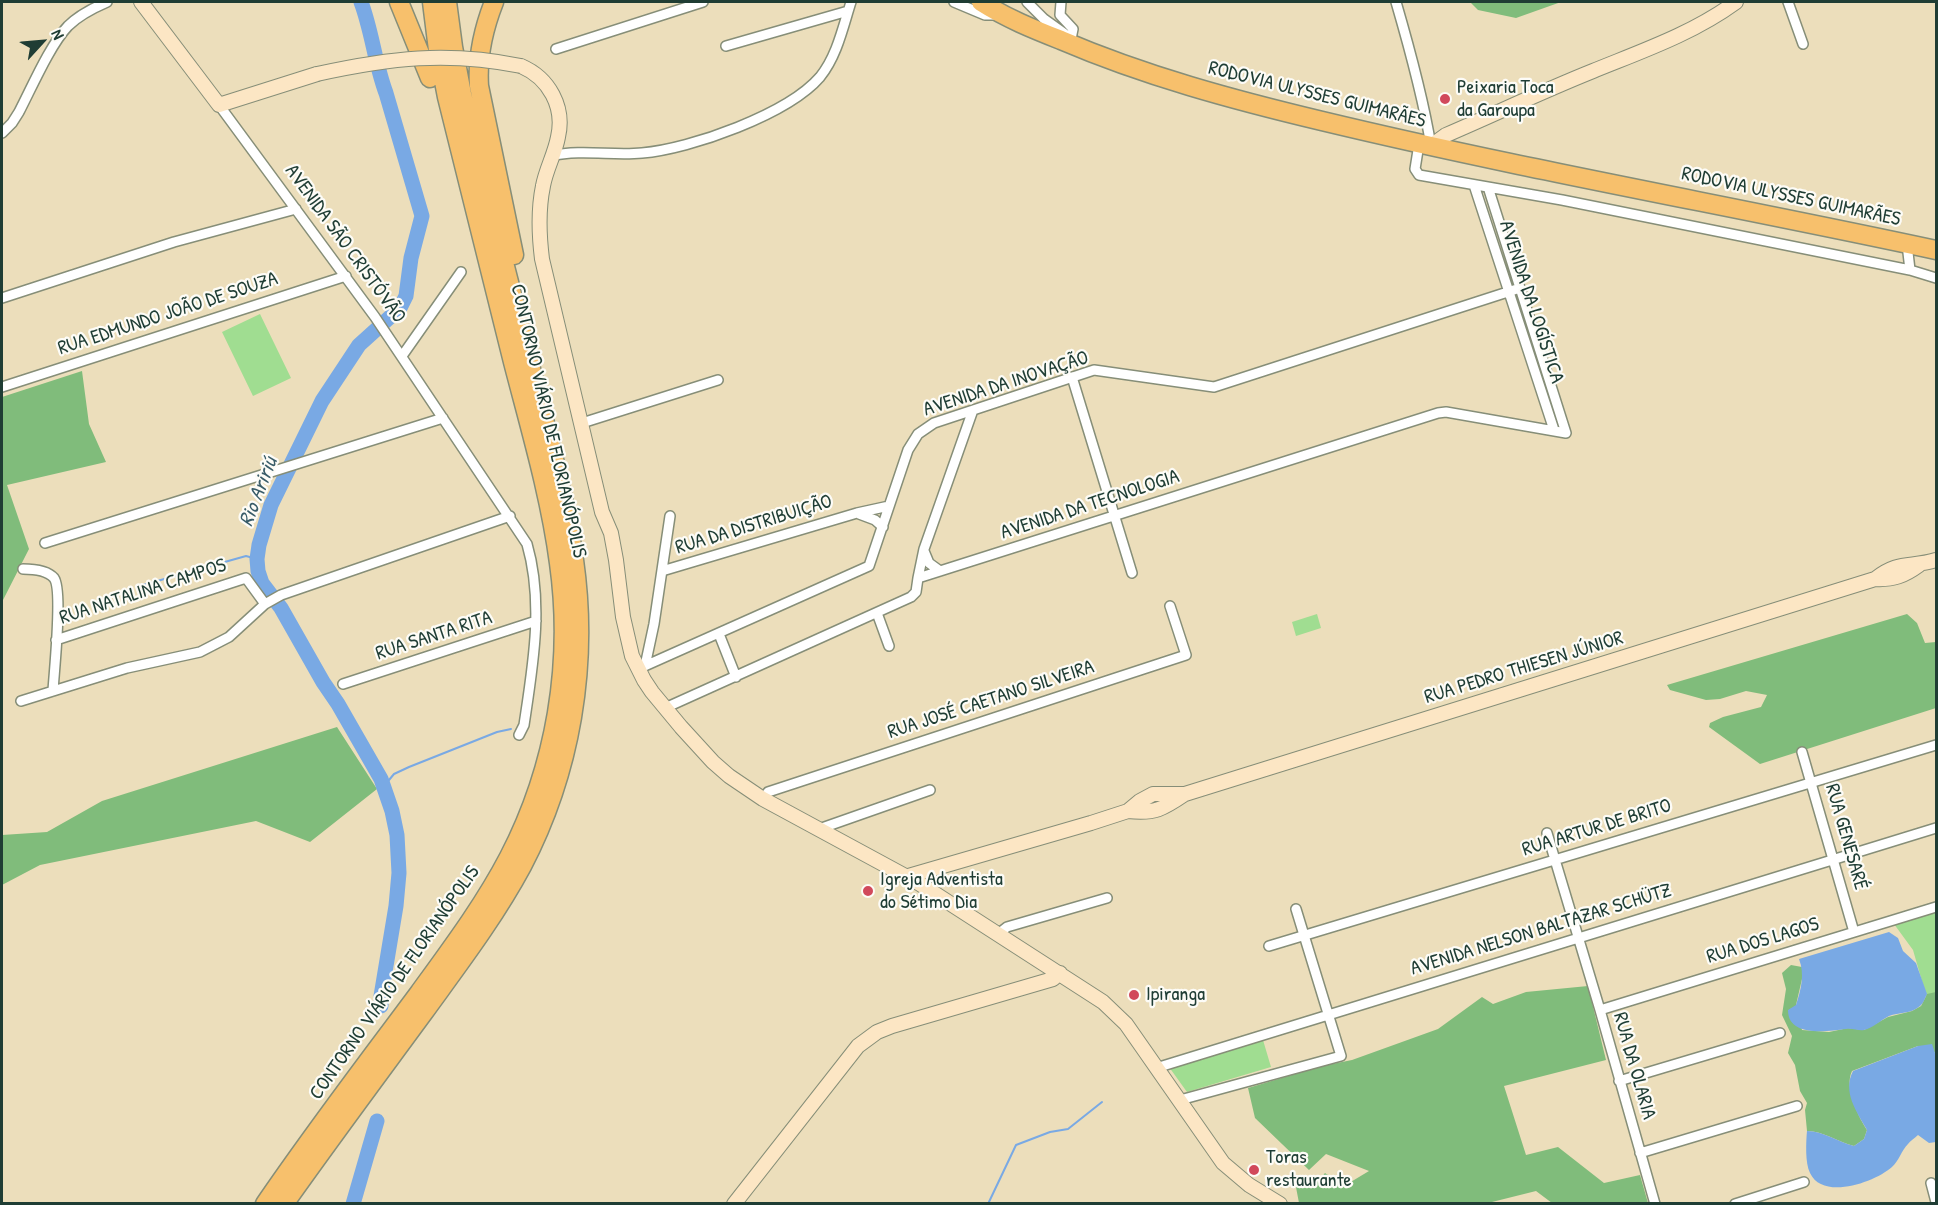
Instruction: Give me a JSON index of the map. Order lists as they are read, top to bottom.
{
  "streets": {
    "highway": ["RODOVIA ULYSSES GUIMARÃES", "CONTORNO VIÁRIO DE FLORIANÓPOLIS"],
    "main road": ["AVENIDA SÃO CRISTÓVÃO", "RUA PEDRO THIESEN JÚNIOR"],
    "street": [
      "AVENIDA DA LOGÍSTICA",
      "RUA EDMUNDO JOÃO DE SOUZA",
      "AVENIDA DA INOVAÇÃO",
      "AVENIDA DA TECNOLOGIA",
      "RUA DA DISTRIBUIÇÃO",
      "RUA NATALINA CAMPOS",
      "RUA SANTA RITA",
      "RUA JOSÉ CAETANO SILVEIRA",
      "RUA ARTUR DE BRITO",
      "RUA GENESARÉ",
      "AVENIDA NELSON BALTAZAR SCHÜTZ",
      "RUA DOS LAGOS",
      "RUA DA OLARIA"
    ]
  },
  "crossings": [
    ["AVENIDA SÃO CRISTÓVÃO", "RUA EDMUNDO JOÃO DE SOUZA"],
    ["AVENIDA SÃO CRISTÓVÃO", "RUA SANTA RITA"],
    ["AVENIDA DA LOGÍSTICA", "AVENIDA DA INOVAÇÃO"],
    ["AVENIDA DA LOGÍSTICA", "AVENIDA DA TECNOLOGIA"],
    ["AVENIDA DA INOVAÇÃO", "RUA DA DISTRIBUIÇÃO"],
    ["RUA ARTUR DE BRITO", "RUA GENESARÉ"],
    ["RUA ARTUR DE BRITO", "RUA DA OLARIA"],
    ["RUA GENESARÉ", "AVENIDA NELSON BALTAZAR SCHÜTZ"],
    ["RUA GENESARÉ", "RUA DOS LAGOS"],
    ["AVENIDA NELSON BALTAZAR SCHÜTZ", "RUA DA OLARIA"],
    ["RUA DOS LAGOS", "RUA DA OLARIA"]
  ],
  "water": ["Rio Aririú"],
  "places": [
    "Peixaria Toca da Garoupa",
    "Igreja Adventista do Sétimo Dia",
    "Ipiranga",
    "Toras restaurante"
  ],
  "north": "top right"
}
